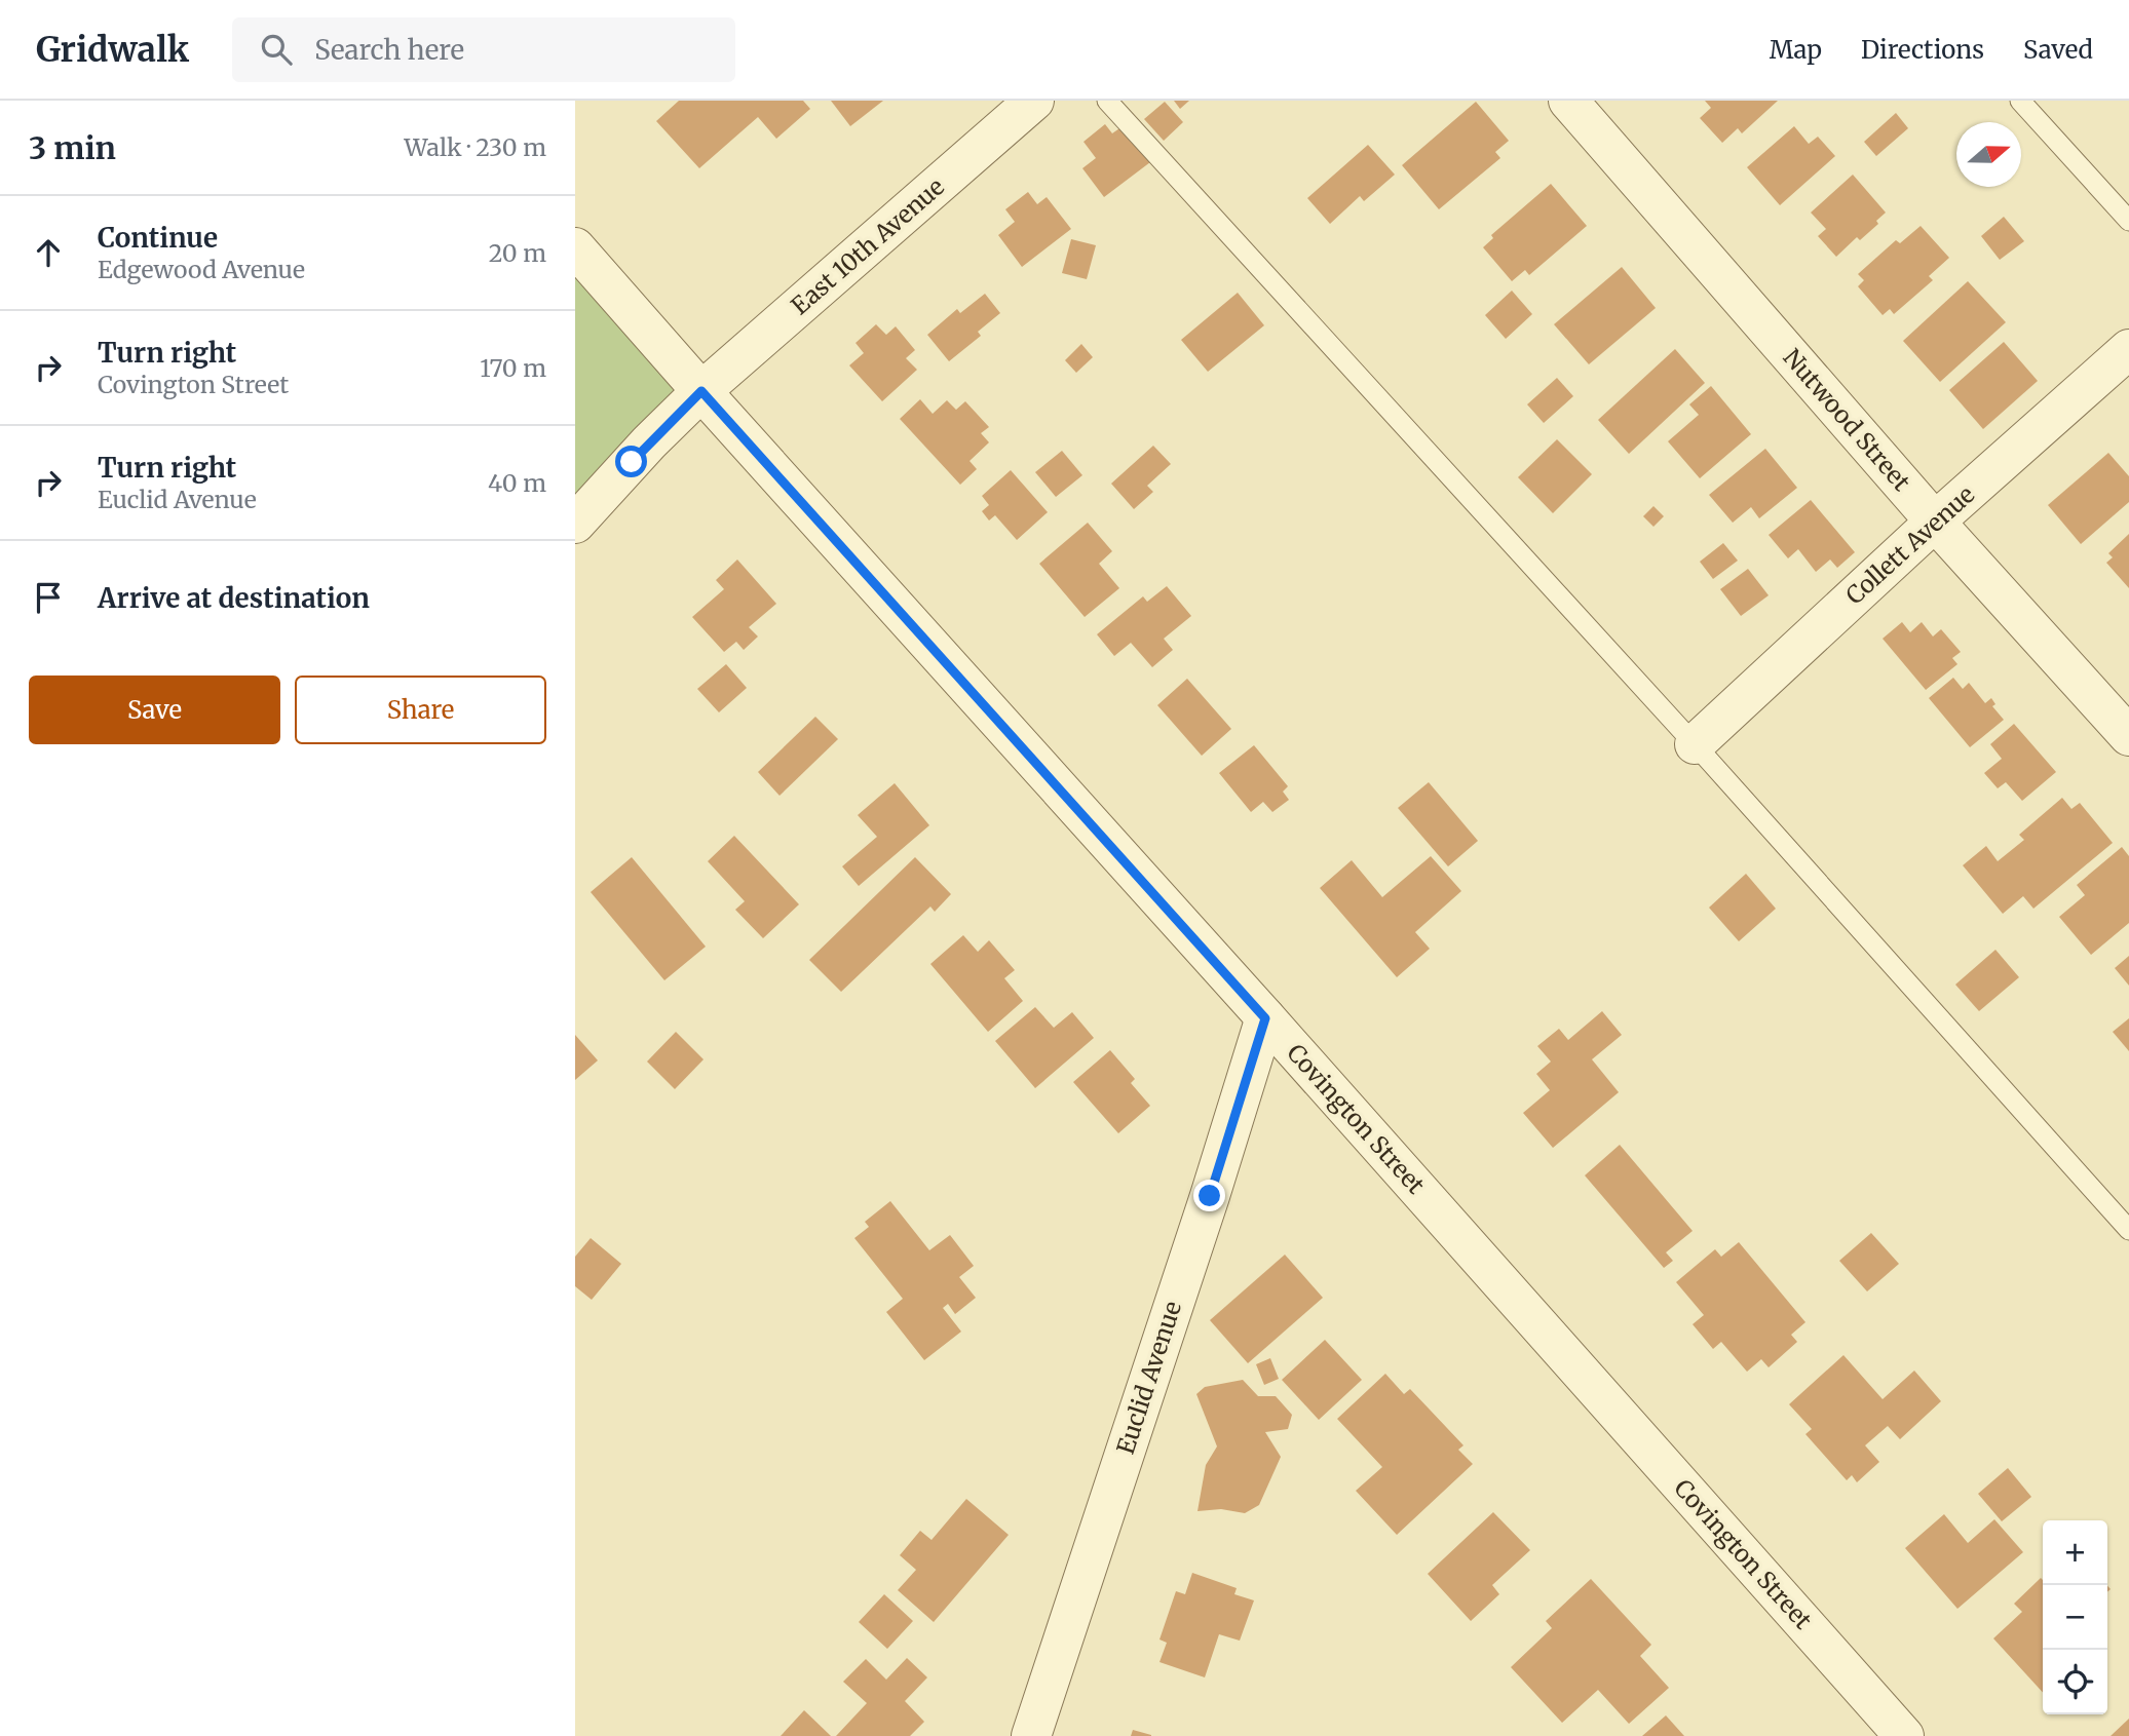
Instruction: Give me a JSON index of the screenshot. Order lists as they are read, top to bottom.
{
  "streets": {
    "street": [
      "East 10th Avenue",
      "Nutwood Street",
      "Collett Avenue",
      "Covington Street",
      "Euclid Avenue"
    ]
  },
  "crossings": [
    ["East 10th Avenue", "Covington Street"],
    ["Nutwood Street", "Collett Avenue"],
    ["Covington Street", "Euclid Avenue"]
  ],
  "north": "right",
  "page": {
    "header": "Gridwalk",
    "search": "Search here",
    "nav": ["Map", "Directions", "Saved"],
    "heading": ["3 min", "Walk · 230 m"],
    "list": [
      ["Continue", "Edgewood Avenue", "20 m"],
      ["Turn right", "Covington Street", "170 m"],
      ["Turn right", "Euclid Avenue", "40 m"],
      "Arrive at destination"
    ],
    "buttons": ["Save", "Share"],
    "map_buttons": ["+", "−"]
  }
}
